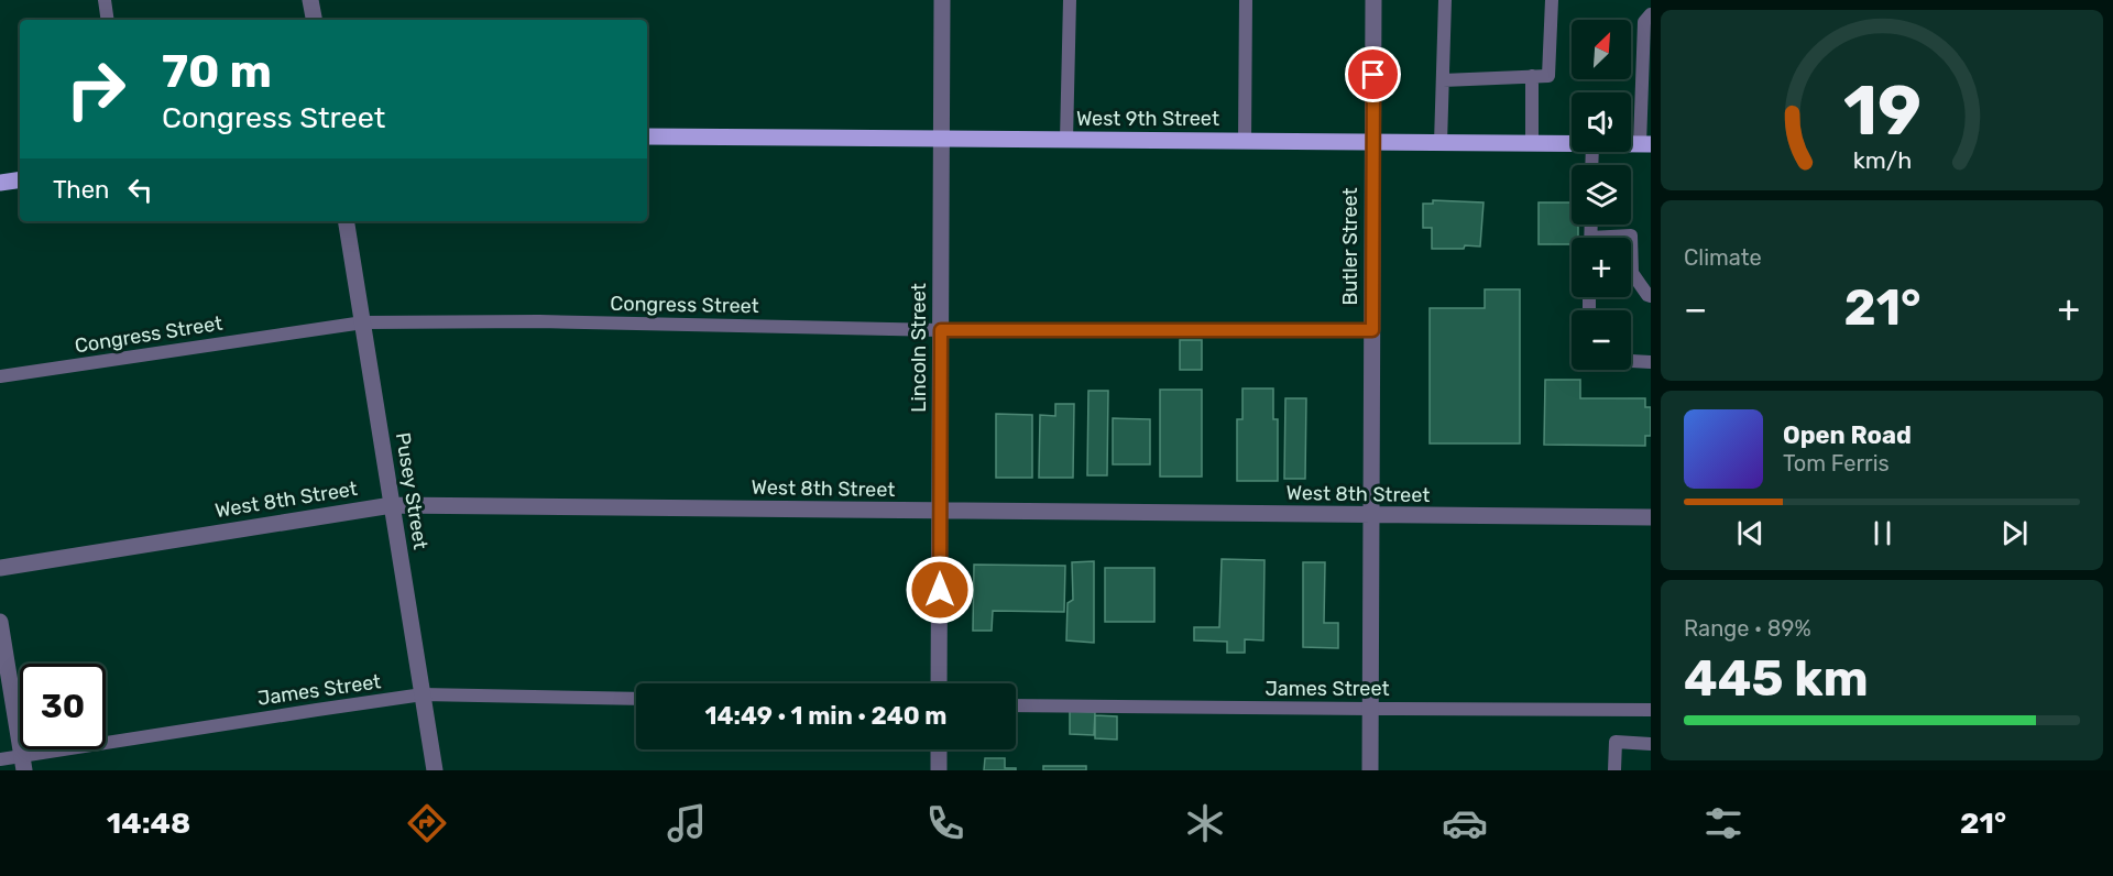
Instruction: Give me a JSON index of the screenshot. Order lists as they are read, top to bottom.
{
  "streets": {
    "main road": ["West 9th Street"],
    "street": [
      "Butler Street",
      "Lincoln Street",
      "West 8th Street",
      "Pusey Street"
    ],
    "lane": ["Congress Street", "James Street"]
  },
  "crossings": [
    ["West 9th Street", "Butler Street"],
    ["West 9th Street", "Lincoln Street"],
    ["Butler Street", "Congress Street"],
    ["Butler Street", "West 8th Street"],
    ["Butler Street", "James Street"],
    ["Congress Street", "Lincoln Street"],
    ["Congress Street", "Pusey Street"],
    ["Lincoln Street", "West 8th Street"],
    ["West 8th Street", "Pusey Street"],
    ["Pusey Street", "James Street"]
  ],
  "north": "top right",
  "page": {
    "map_buttons": ["+", "−"],
    "turn": ["70 m", "Congress Street"],
    "then": "Then",
    "tile": [
      "Climate",
      ["Range · 89%", "445 km"]
    ],
    "heat": ["−", "21°", "+"],
    "song": ["Open Road", "Tom Ferris"],
    "limit": "30",
    "trip": "14:49 · 1 min · 240 m",
    "tabs": ["14:48", "21°"],
    "gauge": ["19", "km/h"]
  }
}
